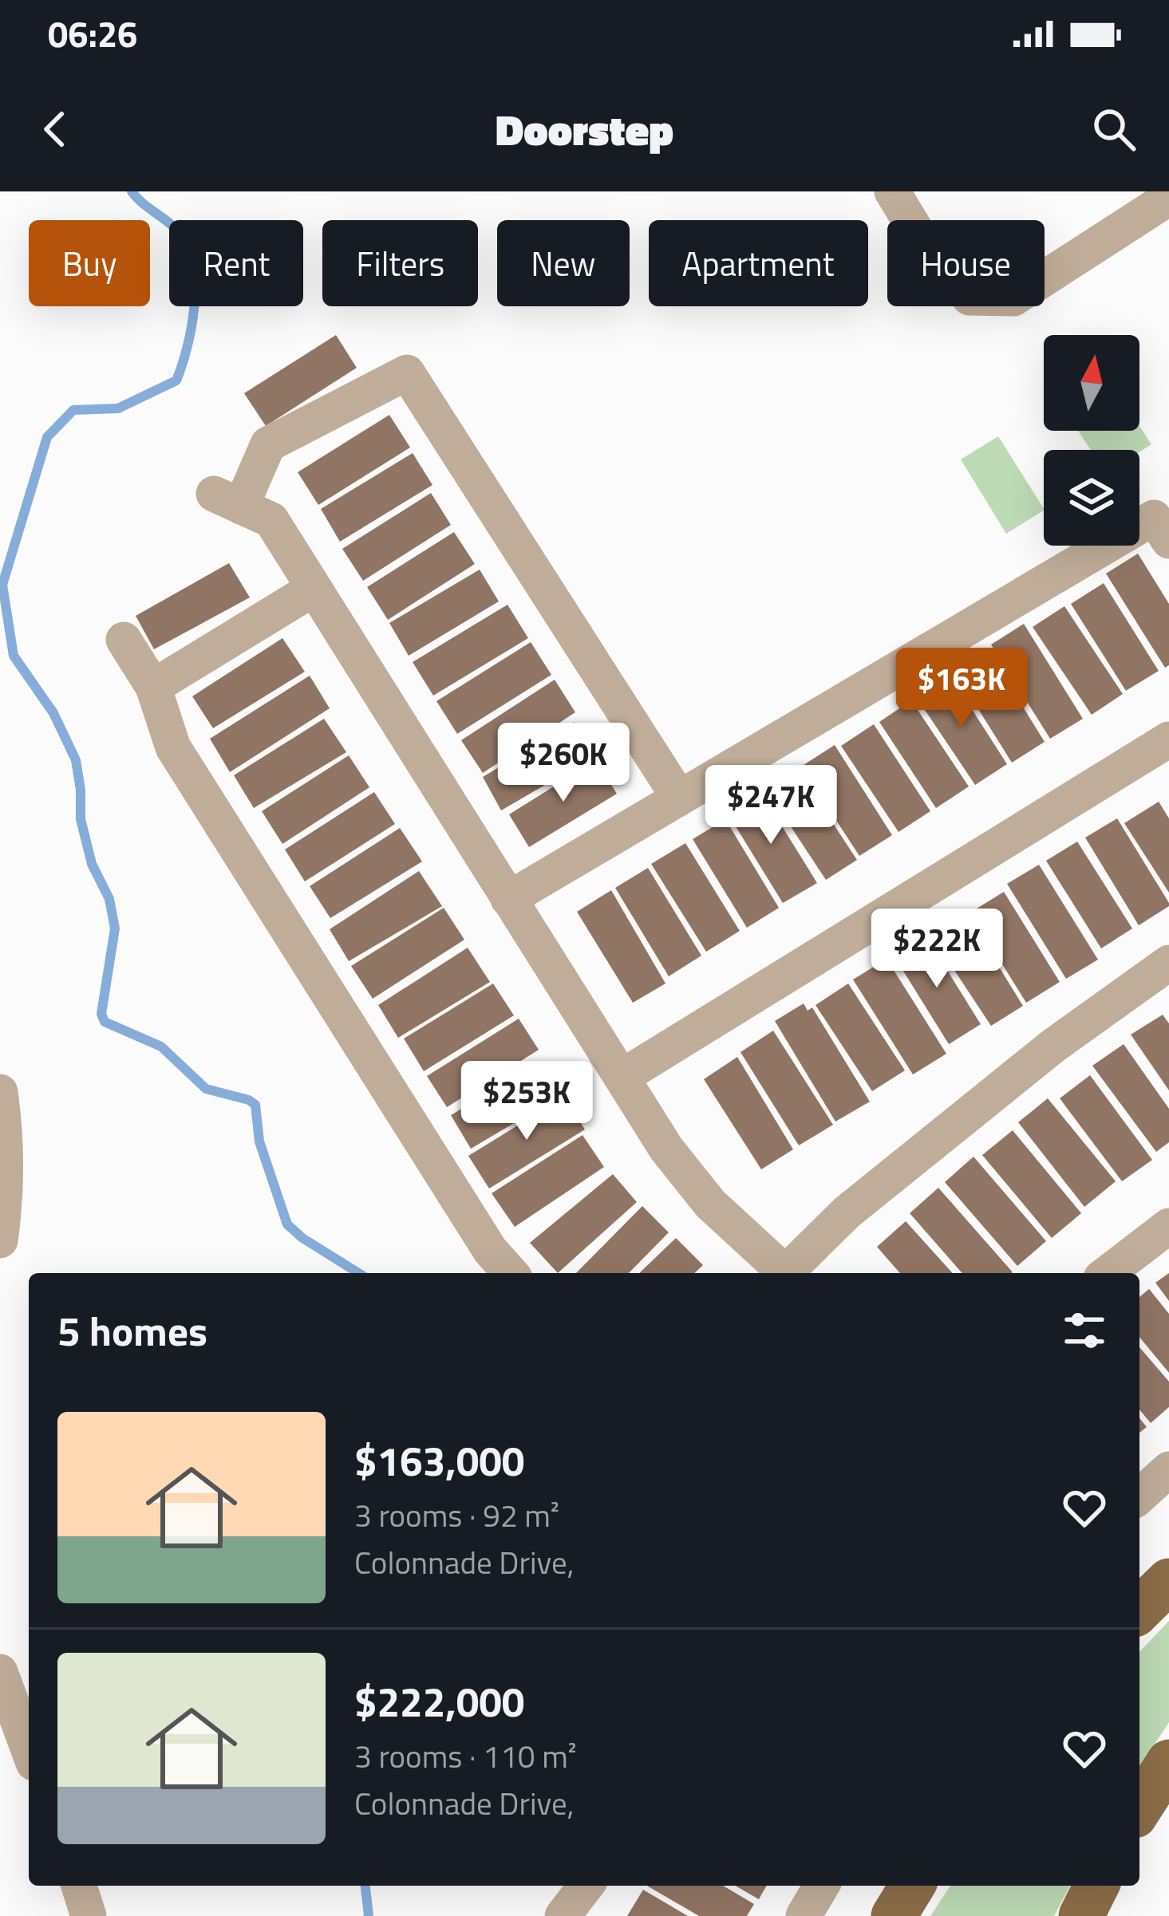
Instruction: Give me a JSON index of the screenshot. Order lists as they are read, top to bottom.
{
  "north": "top",
  "page": {
    "status": "06:26",
    "header": "Doorstep",
    "chip": [
      "Buy",
      "Rent",
      "Filters",
      "New",
      "Apartment",
      "House"
    ],
    "price": [
      "$163K",
      "$260K",
      "$247K",
      "$222K",
      "$253K"
    ],
    "heading": "5 homes",
    "list": [
      {
        "name": "$163,000",
        "note": "3 rooms · 92 m² · Colonnade Drive,"
      },
      {
        "name": "$222,000",
        "note": "3 rooms · 110 m² · Colonnade Drive,"
      }
    ]
  }
}
